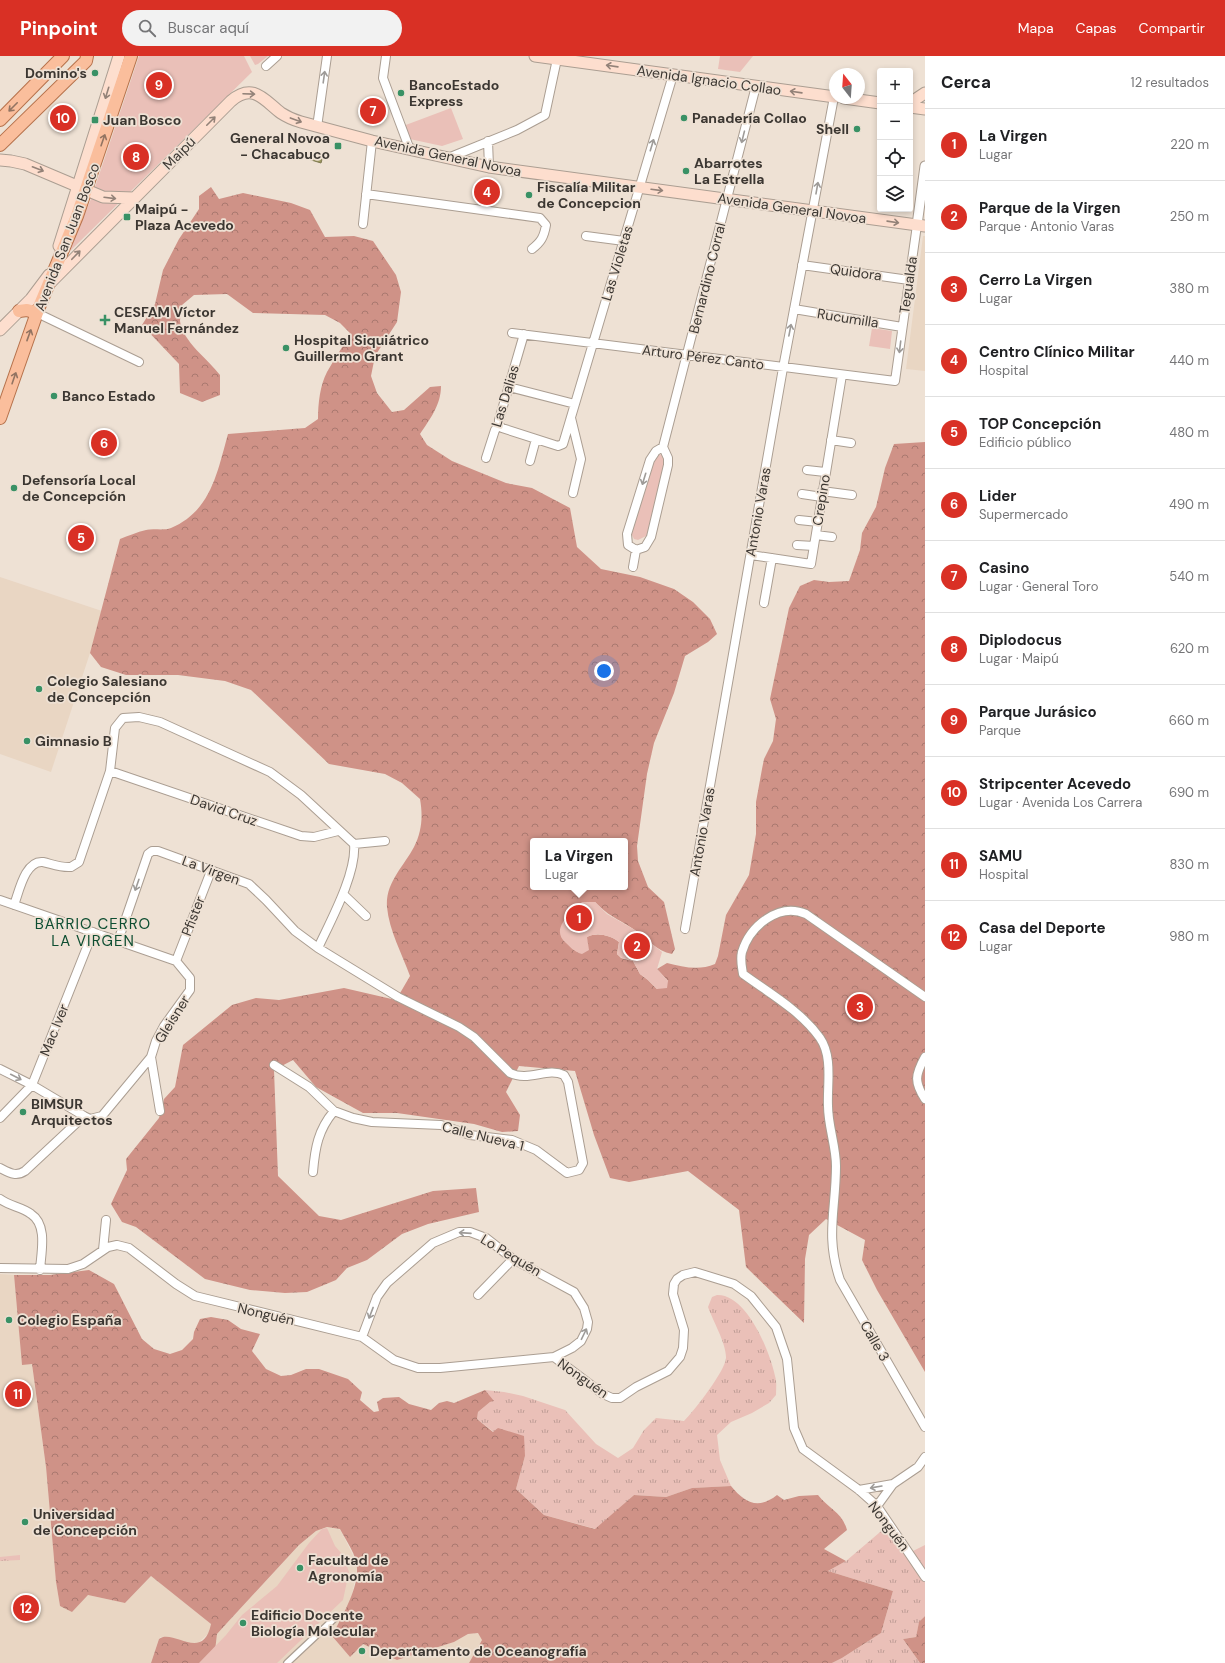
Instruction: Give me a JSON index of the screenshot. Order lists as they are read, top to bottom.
{
  "streets": {
    "main road": [
      "Avenida Ignacio Collao",
      "Maipú",
      "Avenida General Novoa",
      "Avenida San Juan Bosco"
    ],
    "street": [
      "Las Violetas",
      "Quidora",
      "Bernardino Corral",
      "Tegualda",
      "Rucumilla",
      "Arturo Pérez Canto",
      "Las Dalias",
      "Crepino",
      "Antonio Varas",
      "David Cruz",
      "La Virgen",
      "Pfister",
      "Gleisner",
      "Mac Iver",
      "Calle Nueva 1",
      "Lo Pequén",
      "Nonguén",
      "Calle 3"
    ]
  },
  "crossings": [
    ["Avenida Ignacio Collao", "Las Violetas"],
    ["Avenida Ignacio Collao", "Bernardino Corral"],
    ["Maipú", "Avenida General Novoa"],
    ["Maipú", "Avenida San Juan Bosco"],
    ["Avenida General Novoa", "Las Violetas"],
    ["Avenida General Novoa", "Bernardino Corral"],
    ["Avenida General Novoa", "Tegualda"],
    ["Avenida General Novoa", "Antonio Varas"],
    ["Las Violetas", "Arturo Pérez Canto"],
    ["Quidora", "Tegualda"],
    ["Quidora", "Antonio Varas"],
    ["Bernardino Corral", "Arturo Pérez Canto"],
    ["Tegualda", "Rucumilla"],
    ["Tegualda", "Arturo Pérez Canto"],
    ["Rucumilla", "Antonio Varas"],
    ["Arturo Pérez Canto", "Las Dalias"],
    ["Arturo Pérez Canto", "Crepino"],
    ["Arturo Pérez Canto", "Antonio Varas"],
    ["Crepino", "Antonio Varas"],
    ["La Virgen", "Pfister"],
    ["La Virgen", "Calle Nueva 1"],
    ["Pfister", "Gleisner"],
    ["Lo Pequén", "Nonguén"]
  ],
  "one_way": ["Avenida Ignacio Collao", "Maipú", "Avenida General Novoa"],
  "districts": ["BARRIO CERRO LA VIRGEN"],
  "places": {
    "other": [
      "Domino's",
      "BancoEstado Express",
      "Panadería Collao",
      "Shell",
      "Abarrotes La Estrella",
      "Fiscalía Militar de Concepcion",
      "Hospital Siquiátrico Guillermo Grant",
      "Banco Estado",
      "Defensoría Local de Concepción",
      "Colegio Salesiano de Concepción",
      "Gimnasio B",
      "BIMSUR Arquitectos",
      "Colegio España",
      "Universidad de Concepción",
      "Facultad de Agronomía",
      "Edificio Docente Biología Molecular",
      "Departamento de Oceanografía"
    ],
    "transit": ["Juan Bosco", "General Novoa - Chacabuco", "Maipú - Plaza Acevedo"],
    "health": ["CESFAM Víctor Manuel Fernández"]
  },
  "north": "top",
  "page": {
    "header": "Pinpoint",
    "search": "Buscar aquí",
    "nav": ["Mapa", "Capas", "Compartir"],
    "heading": ["Cerca", "12 resultados"],
    "map_buttons": ["+", "−"],
    "pins": [
      "9",
      "7",
      "10",
      "8",
      "4",
      "6",
      "5",
      "1",
      "2",
      "3",
      "11",
      "12"
    ],
    "list": [
      {
        "mark": "1",
        "name": "La Virgen",
        "note": "Lugar",
        "value": "220 m"
      },
      {
        "mark": "2",
        "name": "Parque de la Virgen",
        "note": "Parque · Antonio Varas",
        "value": "250 m"
      },
      {
        "mark": "3",
        "name": "Cerro La Virgen",
        "note": "Lugar",
        "value": "380 m"
      },
      {
        "mark": "4",
        "name": "Centro Clínico Militar",
        "note": "Hospital",
        "value": "440 m"
      },
      {
        "mark": "5",
        "name": "TOP Concepción",
        "note": "Edificio público",
        "value": "480 m"
      },
      {
        "mark": "6",
        "name": "Lider",
        "note": "Supermercado",
        "value": "490 m"
      },
      {
        "mark": "7",
        "name": "Casino",
        "note": "Lugar · General Toro",
        "value": "540 m"
      },
      {
        "mark": "8",
        "name": "Diplodocus",
        "note": "Lugar · Maipú",
        "value": "620 m"
      },
      {
        "mark": "9",
        "name": "Parque Jurásico",
        "note": "Parque",
        "value": "660 m"
      },
      {
        "mark": "10",
        "name": "Stripcenter Acevedo",
        "note": "Lugar · Avenida Los Carrera",
        "value": "690 m"
      },
      {
        "mark": "11",
        "name": "SAMU",
        "note": "Hospital",
        "value": "830 m"
      },
      {
        "mark": "12",
        "name": "Casa del Deporte",
        "note": "Lugar",
        "value": "980 m"
      }
    ],
    "popup": ["La Virgen", "Lugar"]
  }
}
